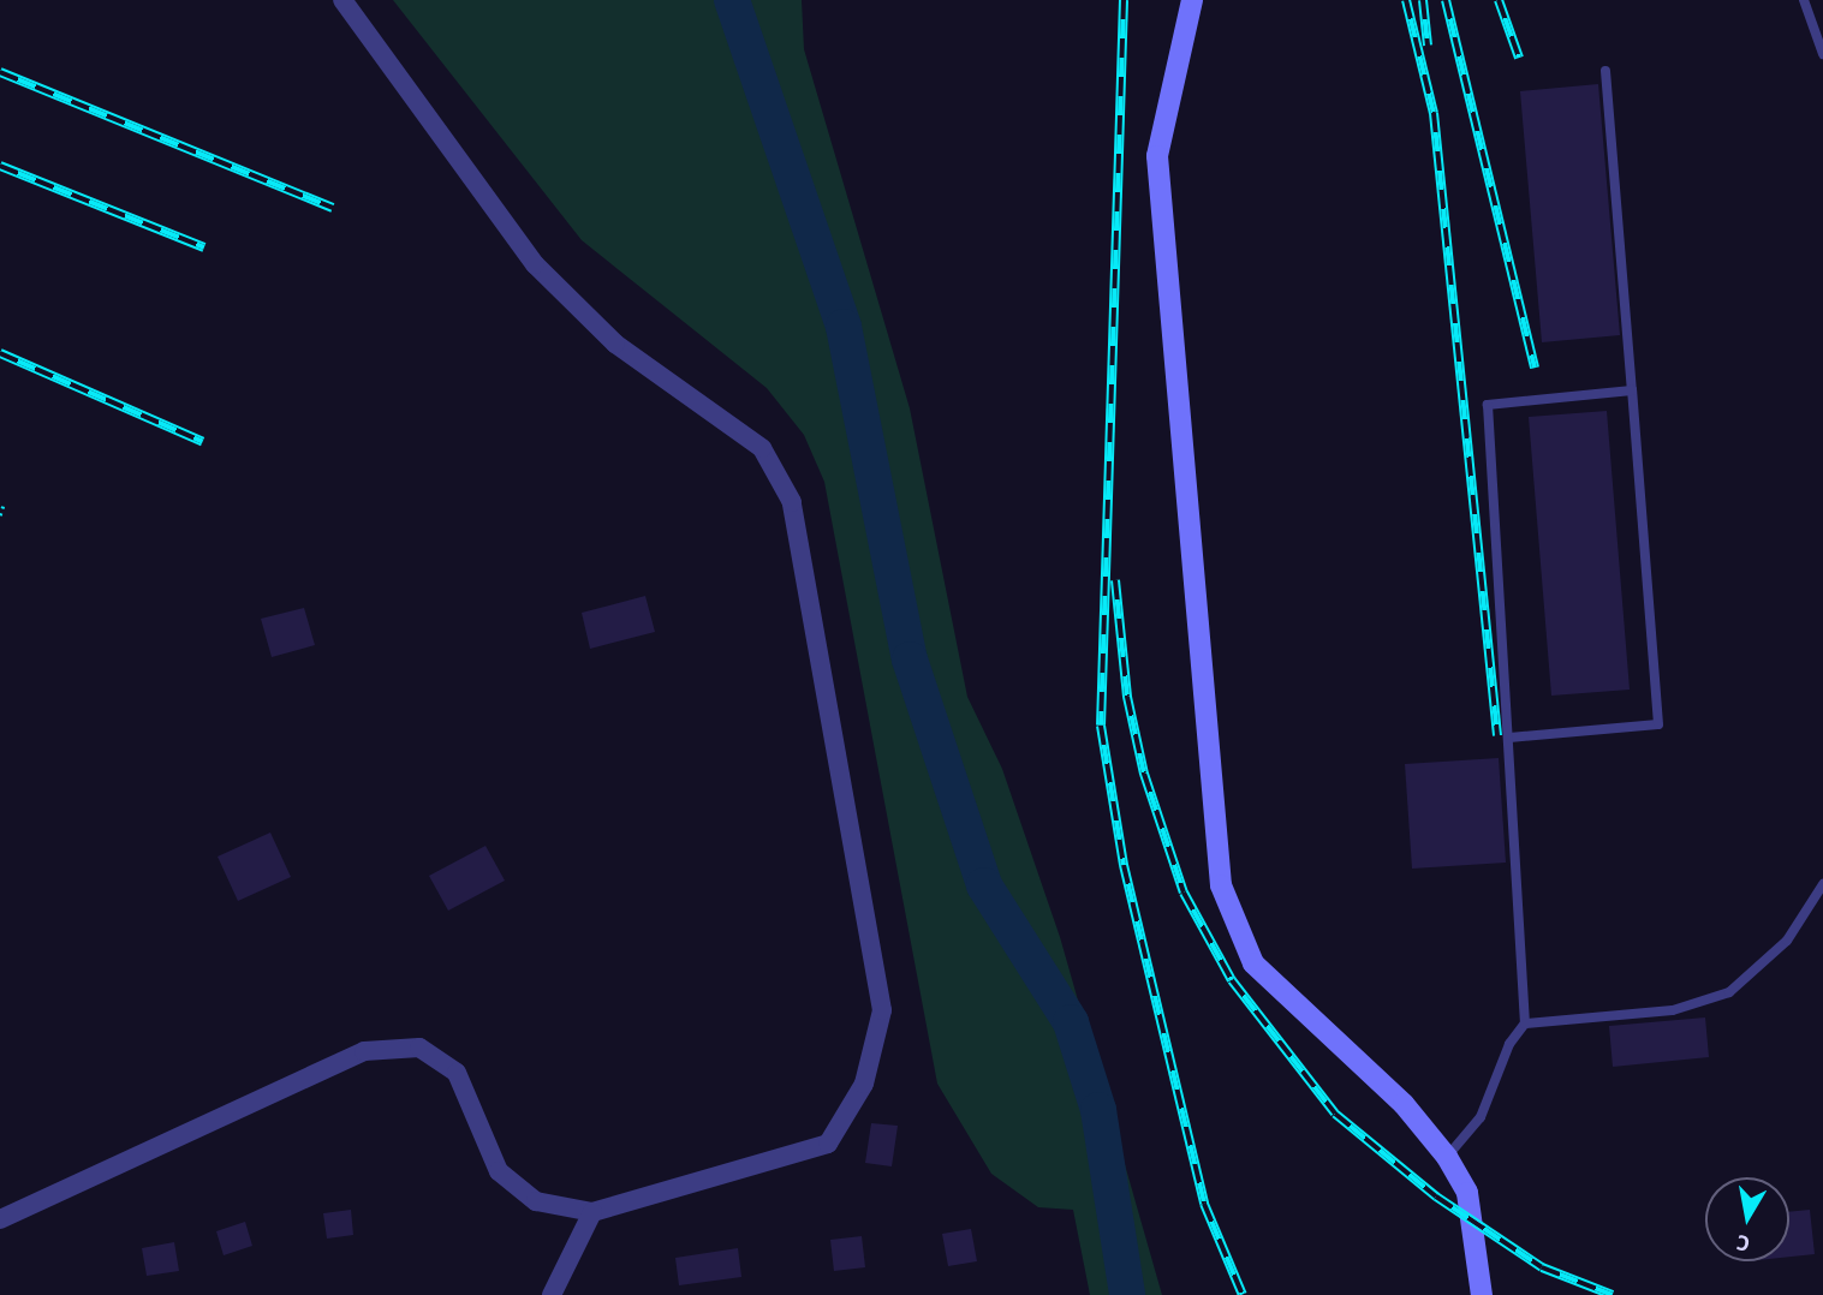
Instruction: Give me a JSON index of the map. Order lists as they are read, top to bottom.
{
  "north": "bottom"
}
